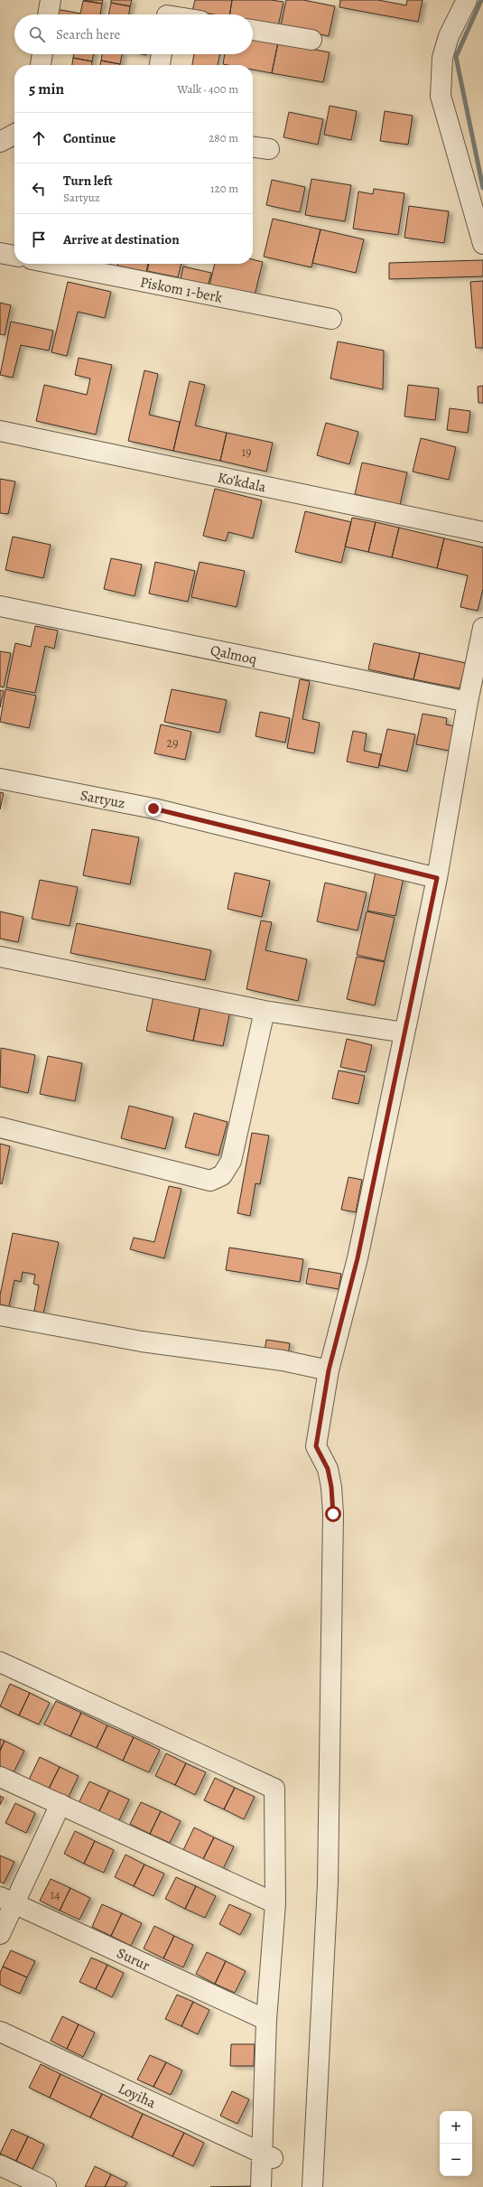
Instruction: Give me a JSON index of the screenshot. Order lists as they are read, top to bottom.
{
  "streets": {
    "street": [
      "Piskom 1-berk",
      "Ko'kdala",
      "Qalmoq",
      "Sartyuz",
      "Surur",
      "Loyiha"
    ]
  },
  "house_numbers": ["19", "29", "14"],
  "page": {
    "search": "Search here",
    "heading": ["5 min", "Walk · 400 m"],
    "list": [
      ["Continue", "280 m"],
      ["Turn left", "Sartyuz", "120 m"],
      "Arrive at destination"
    ],
    "map_buttons": ["+", "−"]
  }
}
